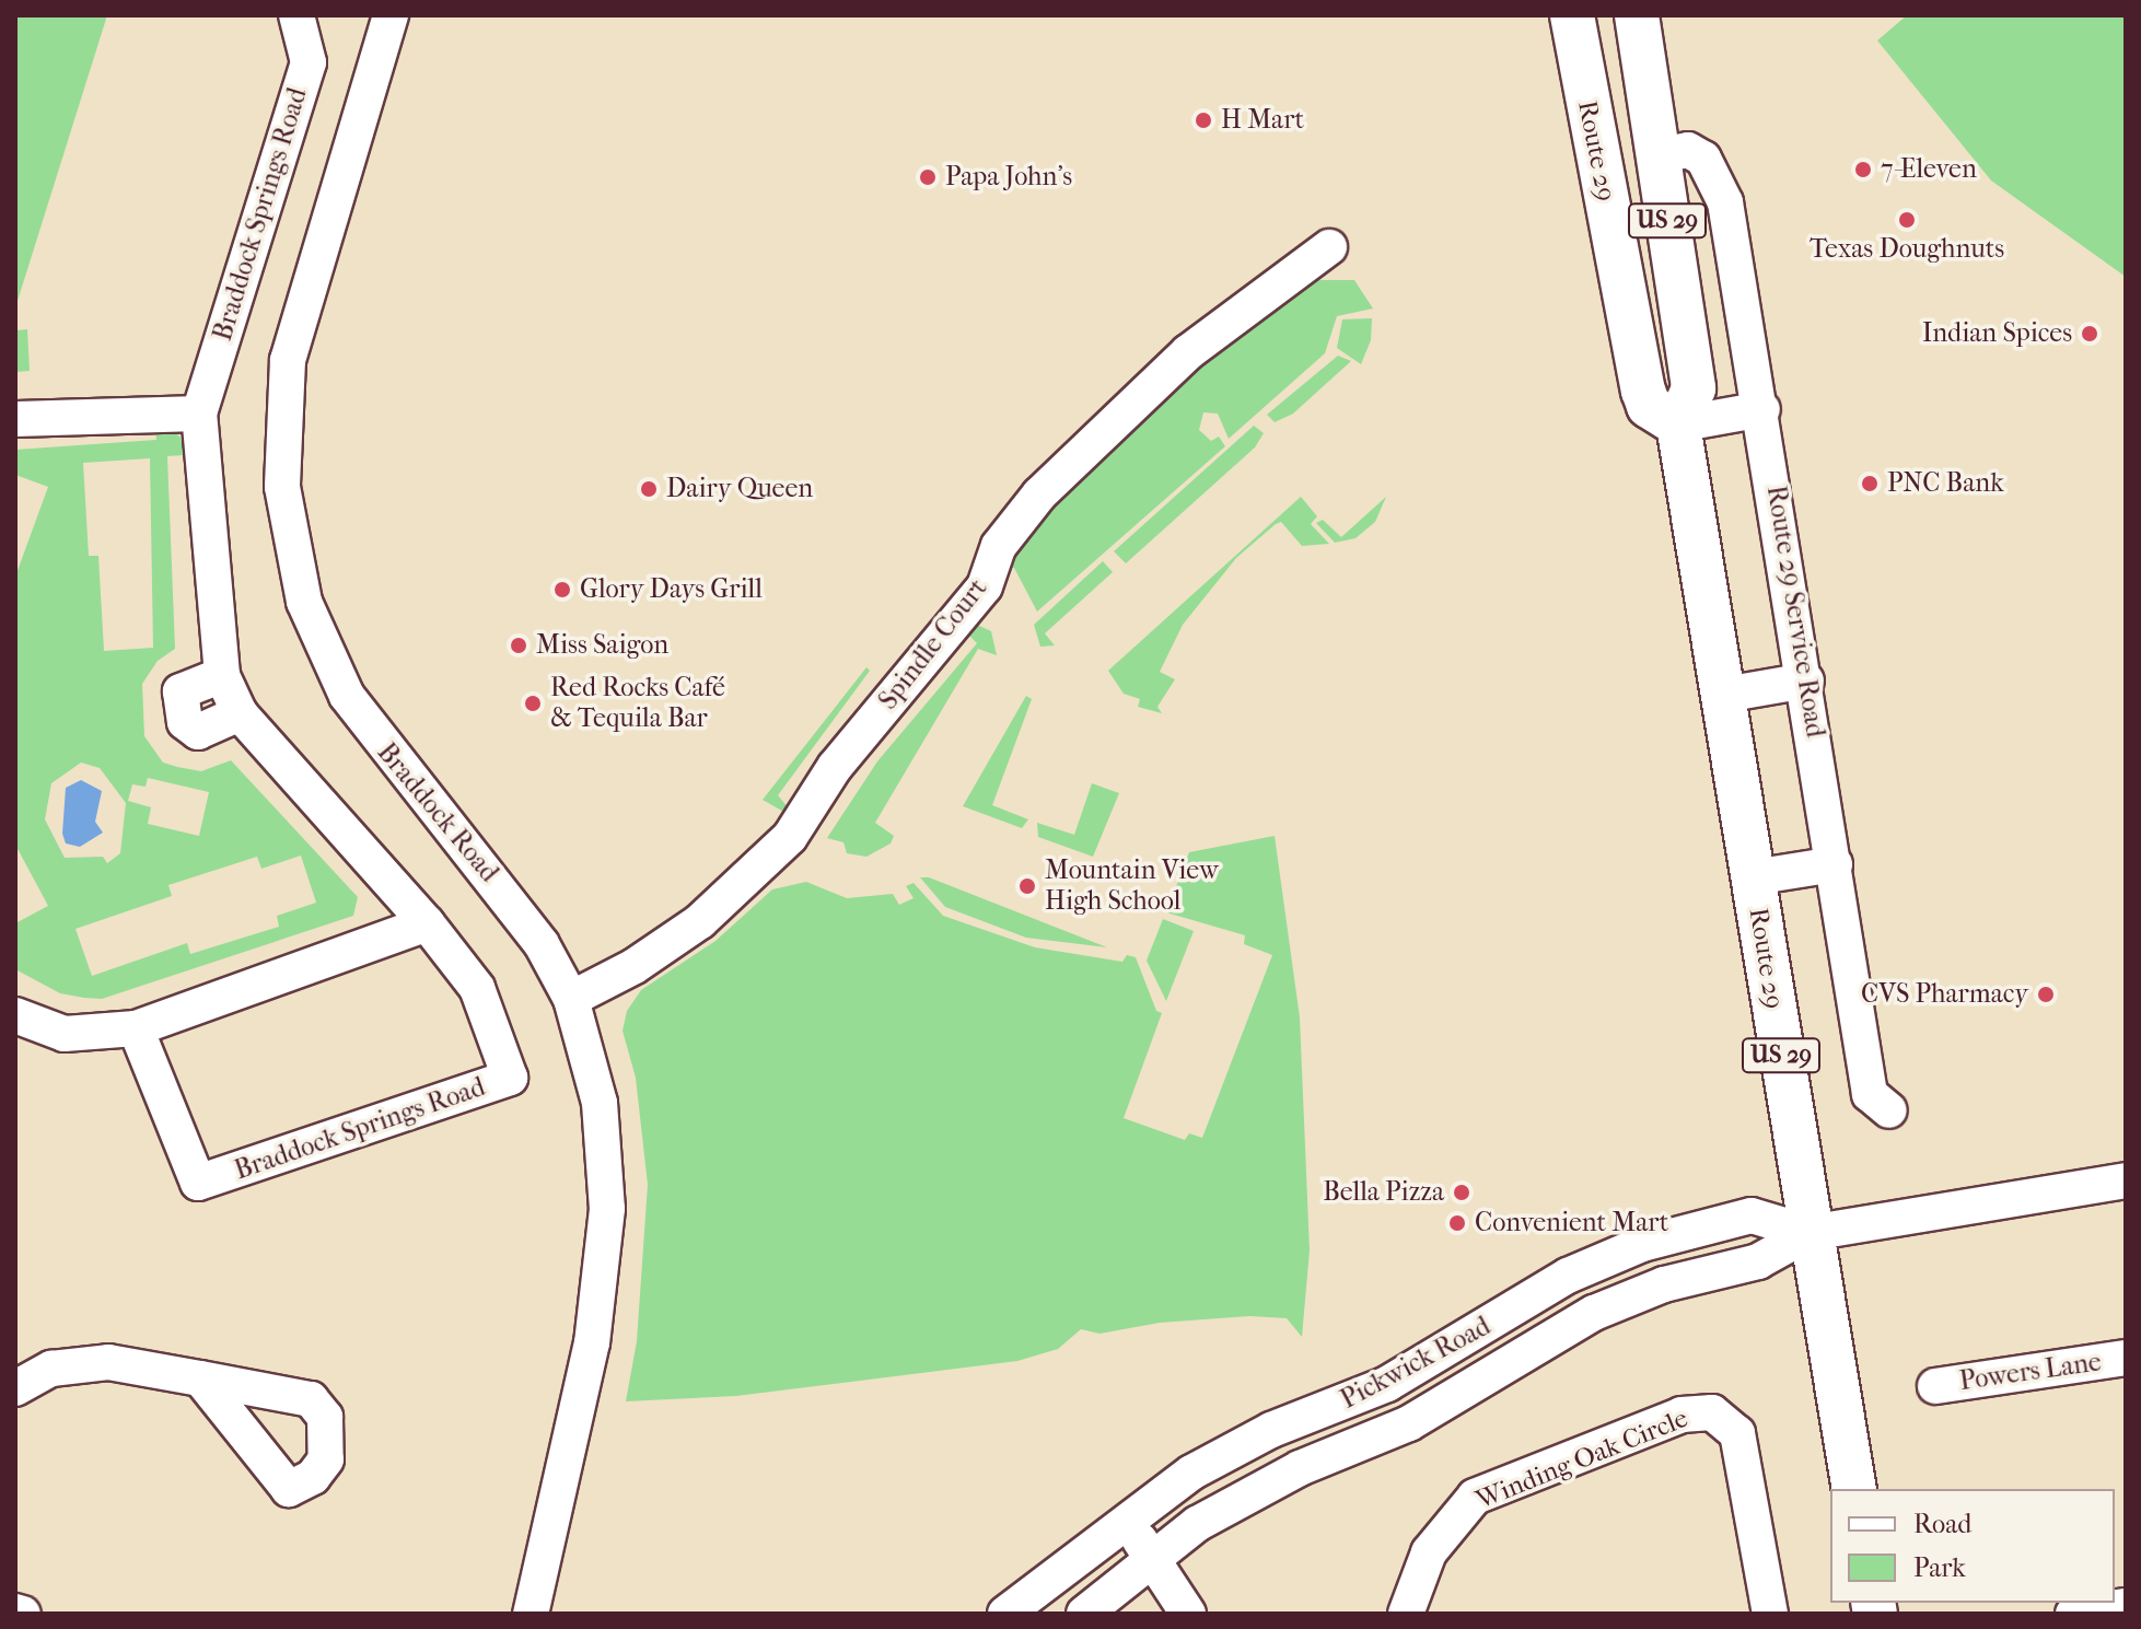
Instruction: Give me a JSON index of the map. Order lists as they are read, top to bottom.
{
  "streets": {
    "main road": ["Route 29", "US 29"],
    "street": [
      "Braddock Springs Road",
      "Route 29 Service Road",
      "Spindle Court",
      "Braddock Road",
      "Pickwick Road",
      "Powers Lane",
      "Winding Oak Circle"
    ]
  },
  "crossings": [
    ["Route 29", "Route 29 Service Road"],
    ["Route 29", "Pickwick Road"],
    ["Spindle Court", "Braddock Road"]
  ],
  "places": [
    "H Mart",
    "7-Eleven",
    "Papa John's",
    "Texas Doughnuts",
    "Indian Spices",
    "PNC Bank",
    "Dairy Queen",
    "Glory Days Grill",
    "Miss Saigon",
    "Red Rocks Café & Tequila Bar",
    "Mountain View High School",
    "CVS Pharmacy",
    "Bella Pizza",
    "Convenient Mart"
  ],
  "legend": ["Road", "Park"]
}
